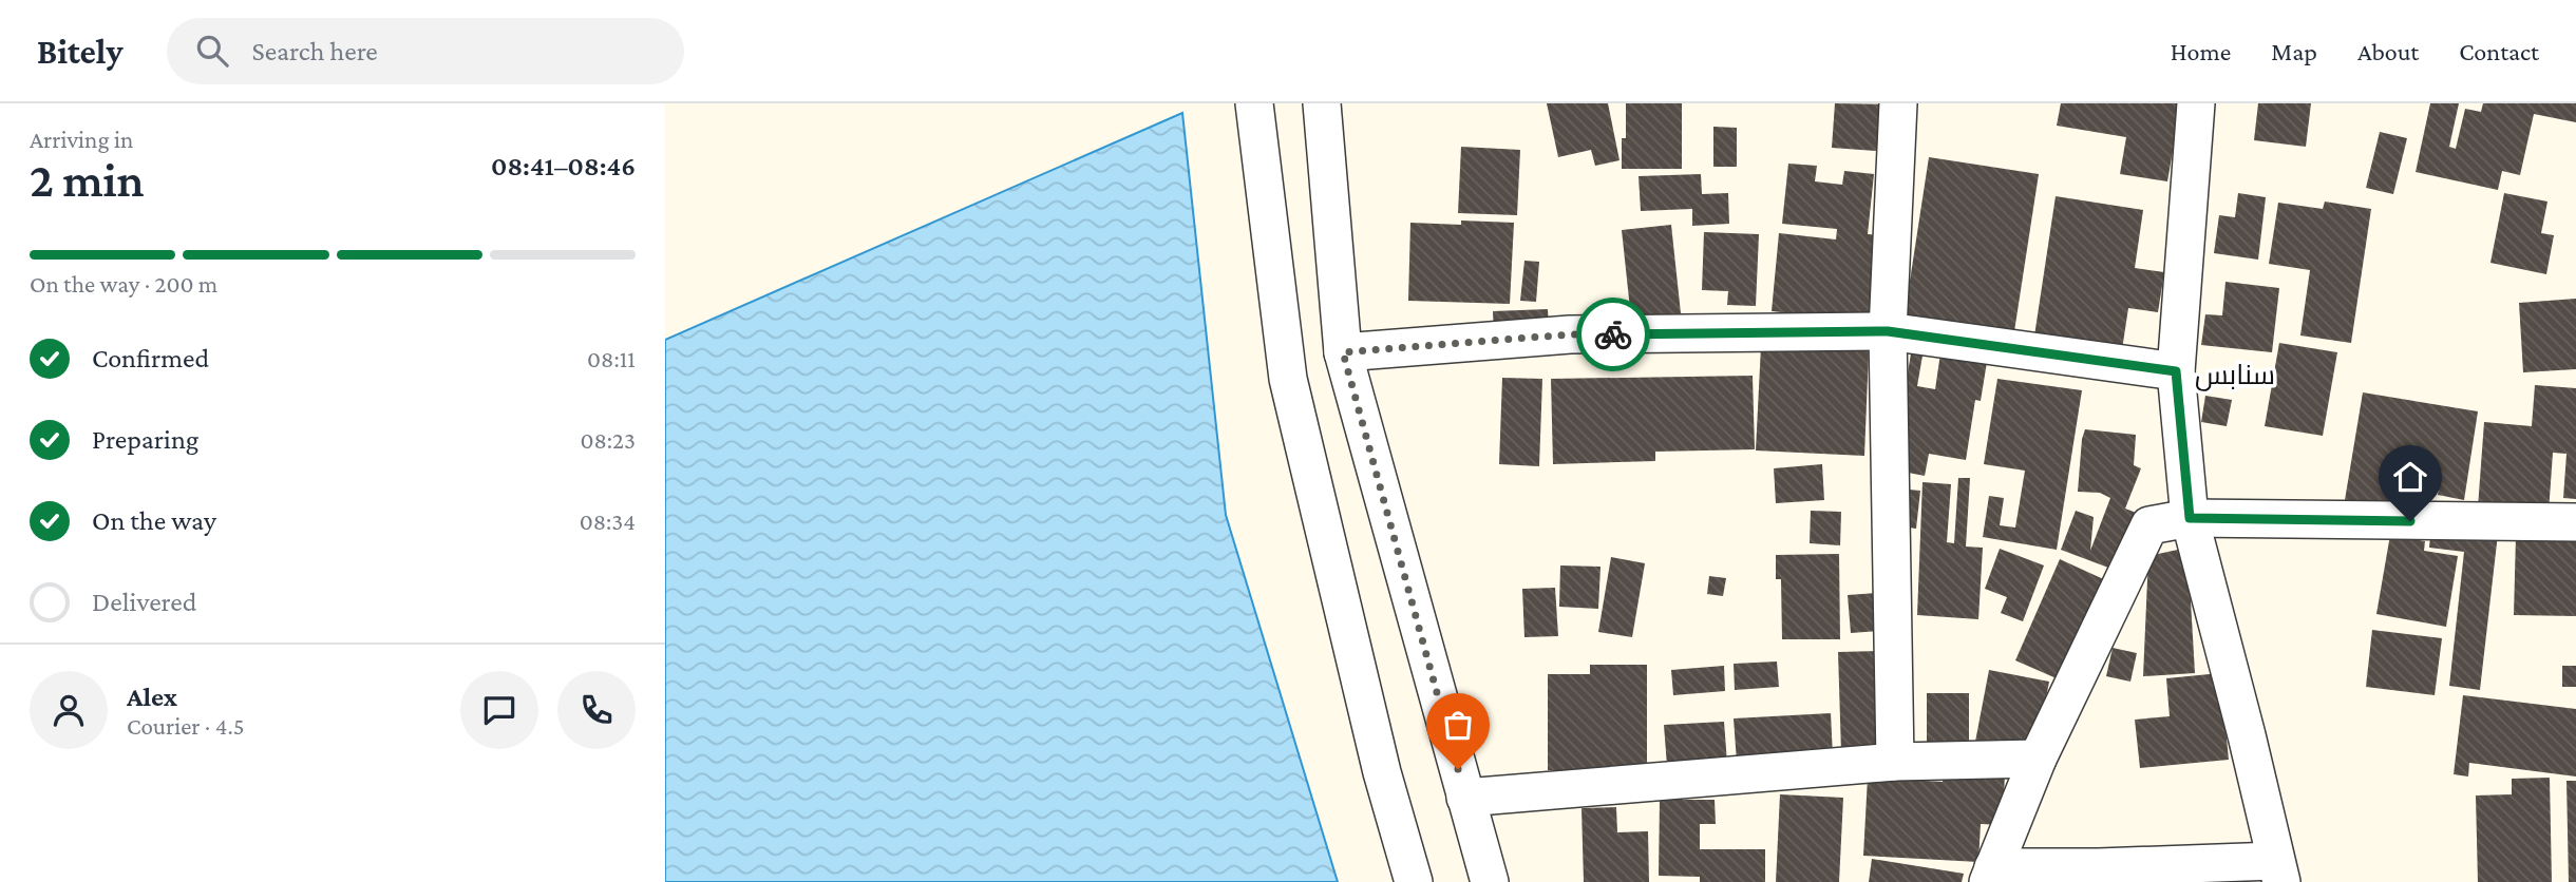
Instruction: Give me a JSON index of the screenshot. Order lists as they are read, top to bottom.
{
  "districts": ["سنابس"],
  "page": {
    "header": "Bitely",
    "search": "Search here",
    "nav": [
      "Home",
      "Map",
      "About",
      "Contact"
    ],
    "heading": ["2 min", "Arriving in", "08:41–08:46"],
    "panel": ["Alex", "Courier · 4.5"],
    "bar": "On the way · 200 m",
    "list": [
      ["Confirmed", "08:11"],
      ["Preparing", "08:23"],
      ["On the way", "08:34"],
      "Delivered"
    ]
  }
}
